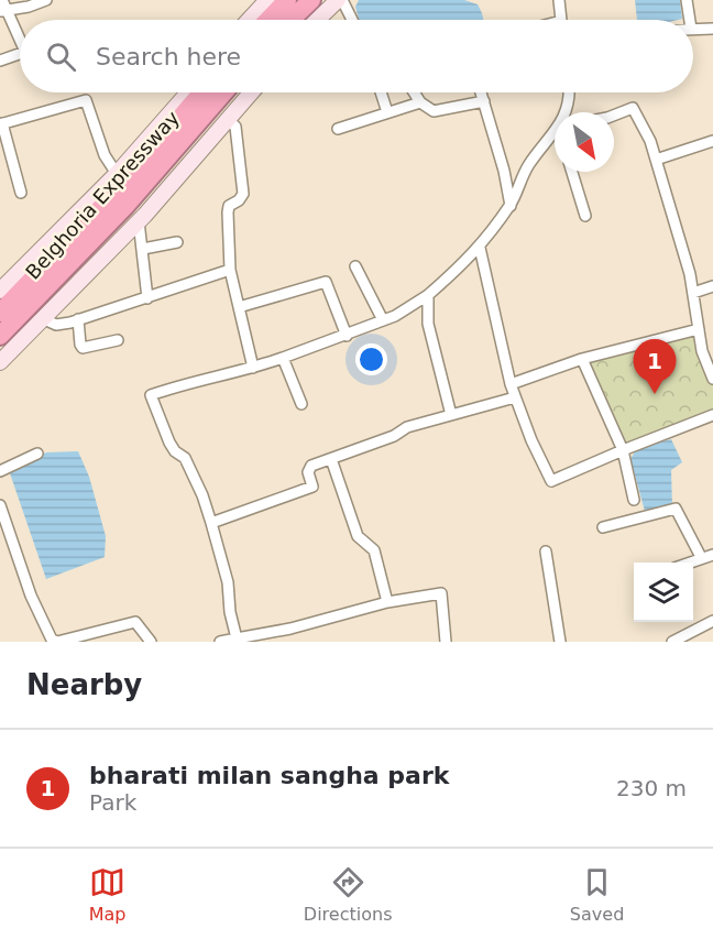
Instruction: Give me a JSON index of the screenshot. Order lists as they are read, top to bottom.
{
  "streets": {
    "highway": ["Belghoria Expressway"]
  },
  "north": "bottom right",
  "page": {
    "search": "Search here",
    "pins": "1",
    "heading": "Nearby",
    "list": [
      {
        "mark": "1",
        "name": "bharati milan sangha park",
        "note": "Park",
        "value": "230 m"
      }
    ],
    "nav": ["Map", "Directions", "Saved"]
  }
}
